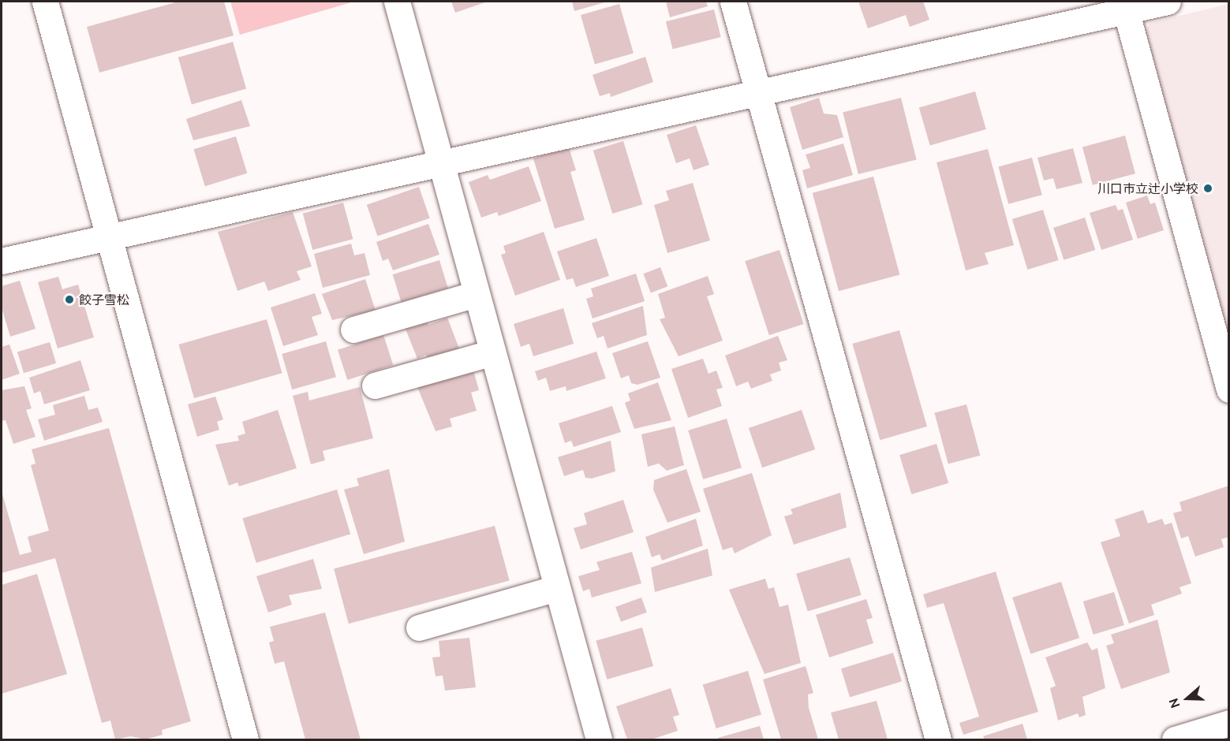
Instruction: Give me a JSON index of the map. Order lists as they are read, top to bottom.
{
  "places": ["川口市立辻小学校", "餃子雪松"],
  "north": "left"
}
